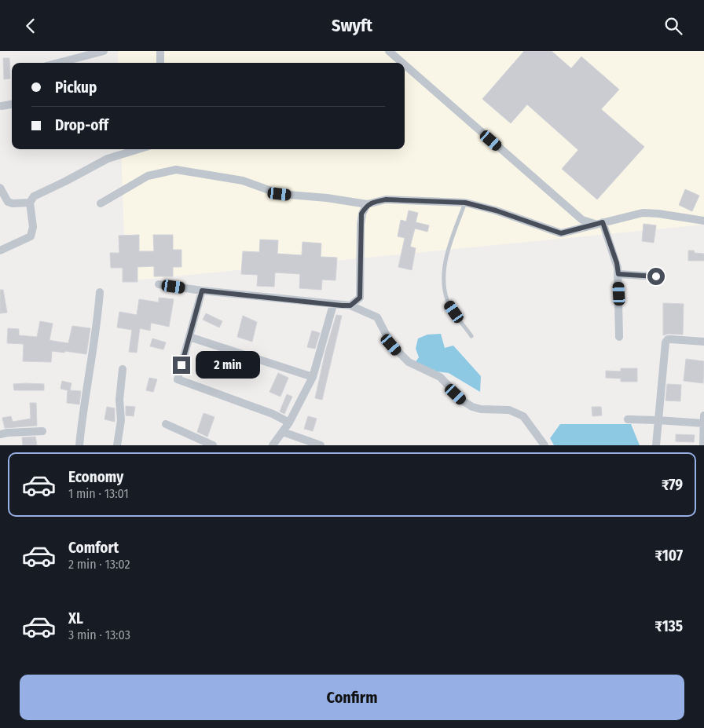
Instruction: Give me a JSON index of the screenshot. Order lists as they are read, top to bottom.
{
  "page": {
    "header": "Swyft",
    "banner": ["Pickup", "Drop-off"],
    "bubble": "2 min",
    "list": [
      {
        "name": "Economy",
        "note": "1 min · 13:01",
        "value": "₹79"
      },
      {
        "name": "Comfort",
        "note": "2 min · 13:02",
        "value": "₹107"
      },
      {
        "name": "XL",
        "note": "3 min · 13:03",
        "value": "₹135"
      }
    ],
    "buttons": "Confirm"
  }
}
